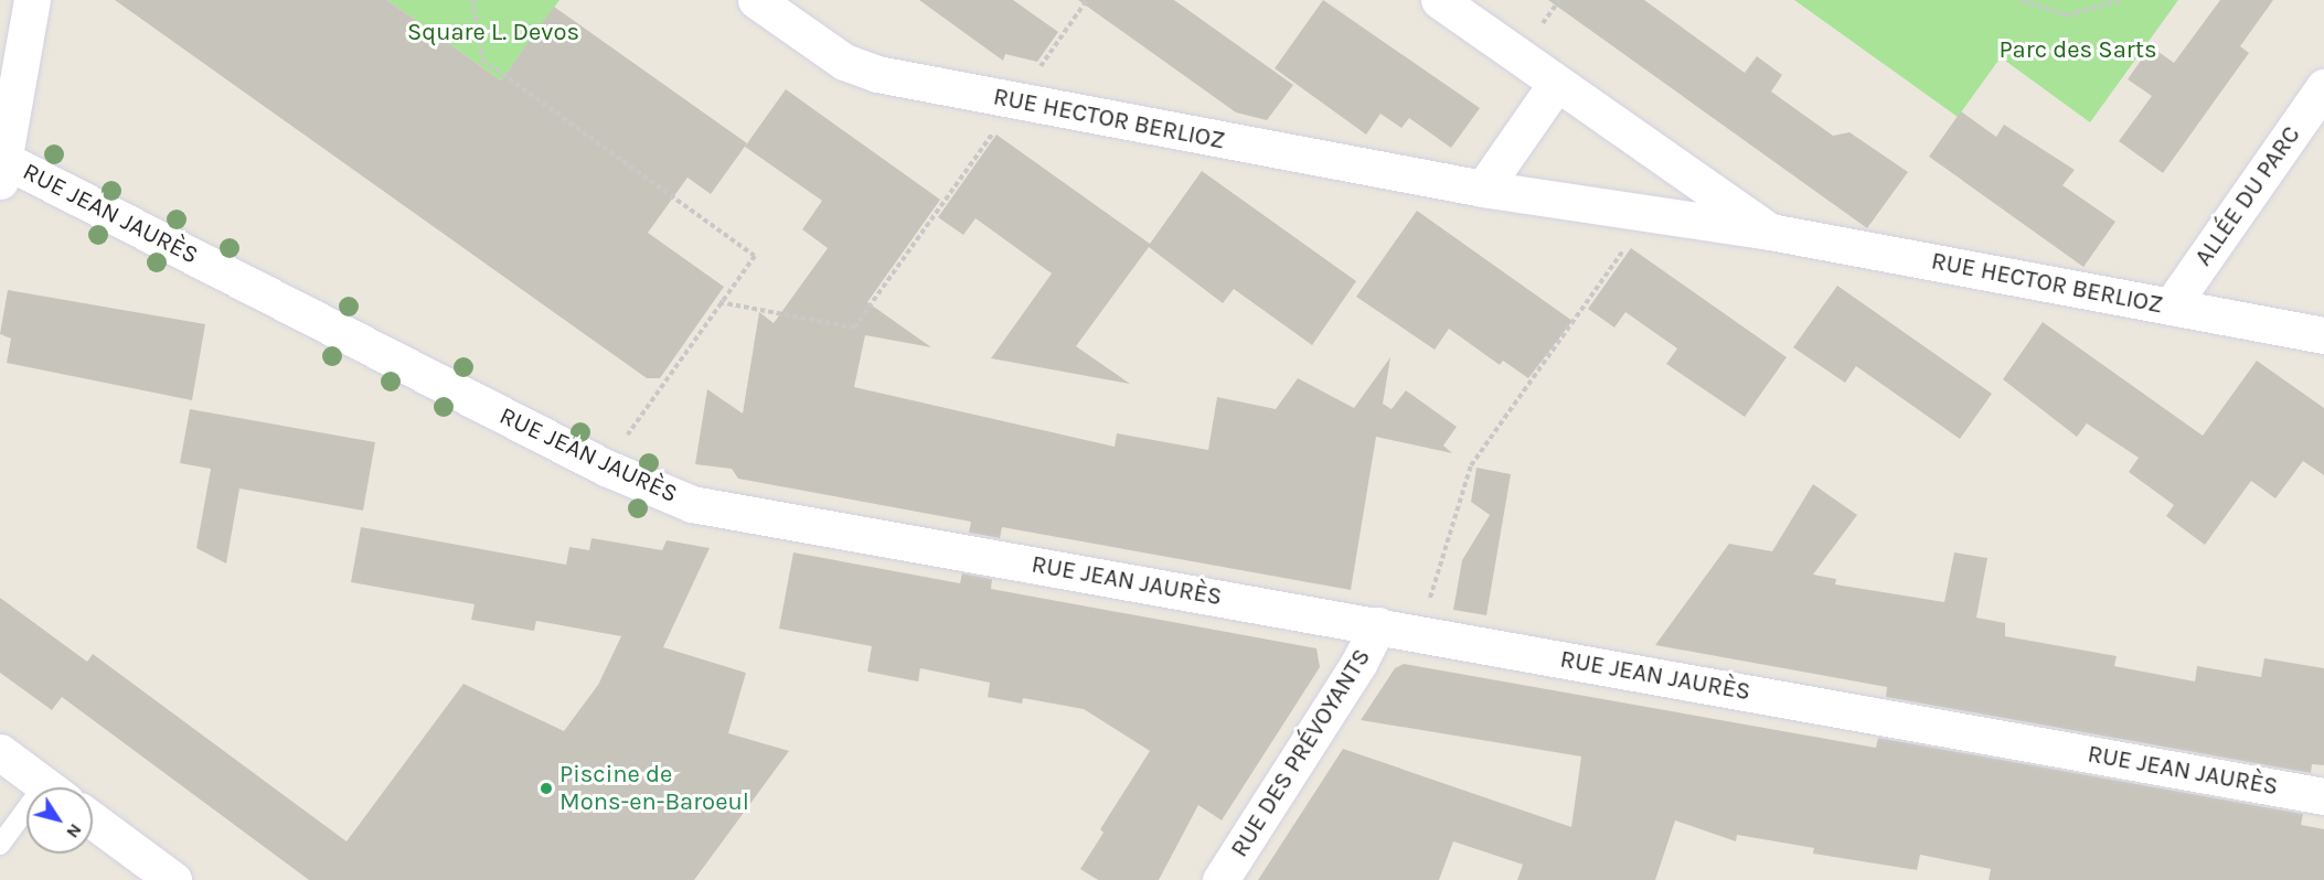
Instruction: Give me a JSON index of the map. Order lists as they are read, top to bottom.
{
  "streets": {
    "street": [
      "RUE HECTOR BERLIOZ",
      "ALLÉE DU PARC",
      "RUE JEAN JAURÈS",
      "RUE DES PRÉVOYANTS"
    ]
  },
  "crossings": [
    ["RUE HECTOR BERLIOZ", "ALLÉE DU PARC"],
    ["RUE JEAN JAURÈS", "RUE DES PRÉVOYANTS"]
  ],
  "parks": ["Square L. Devos", "Parc des Sarts"],
  "places": ["Piscine de Mons-en-Baroeul"],
  "north": "bottom right"
}
